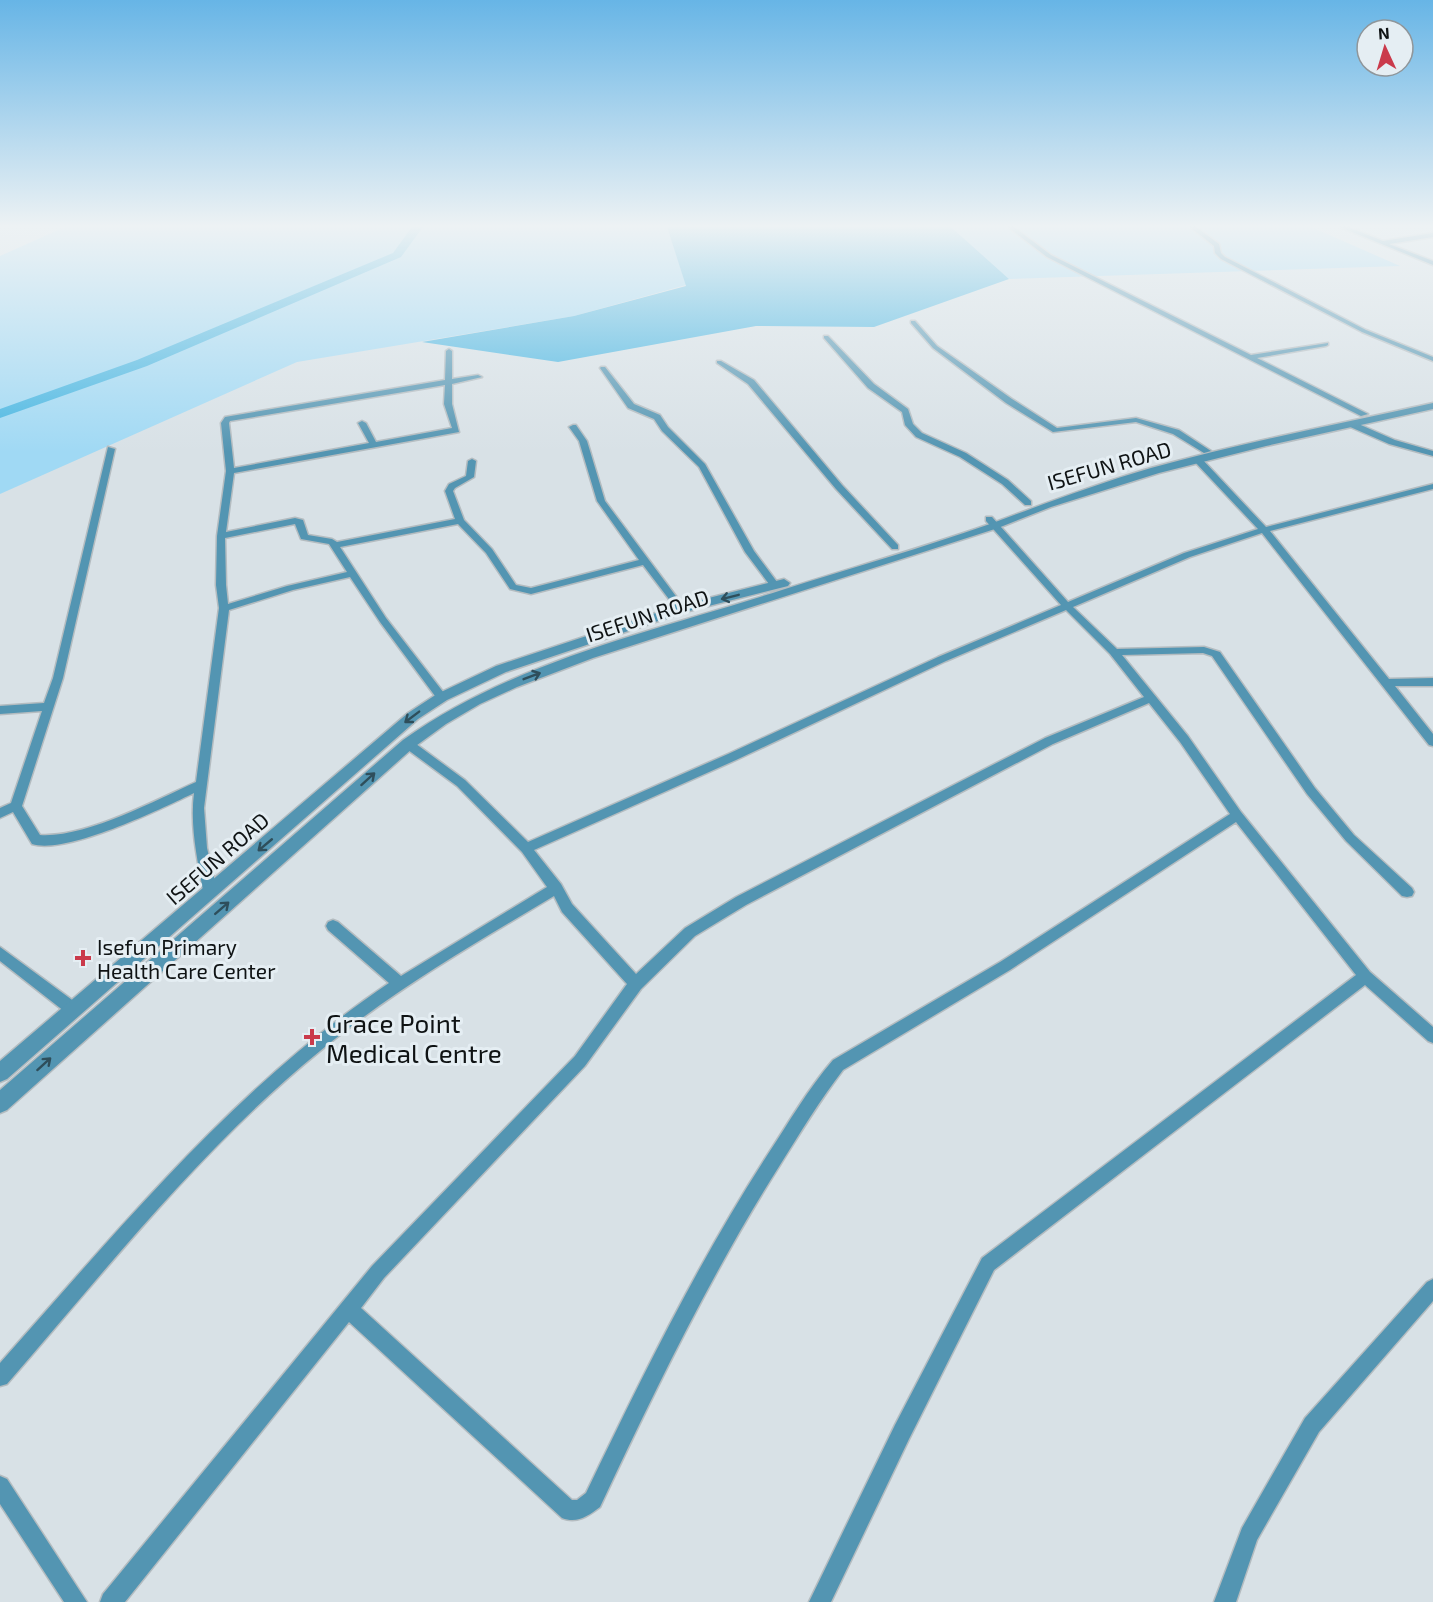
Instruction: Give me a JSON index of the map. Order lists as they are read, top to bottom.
{
  "streets": {
    "street": ["ISEFUN ROAD"]
  },
  "places": {
    "health": ["Isefun Primary Health Care Center", "Grace Point Medical Centre"]
  },
  "north": "top"
}
